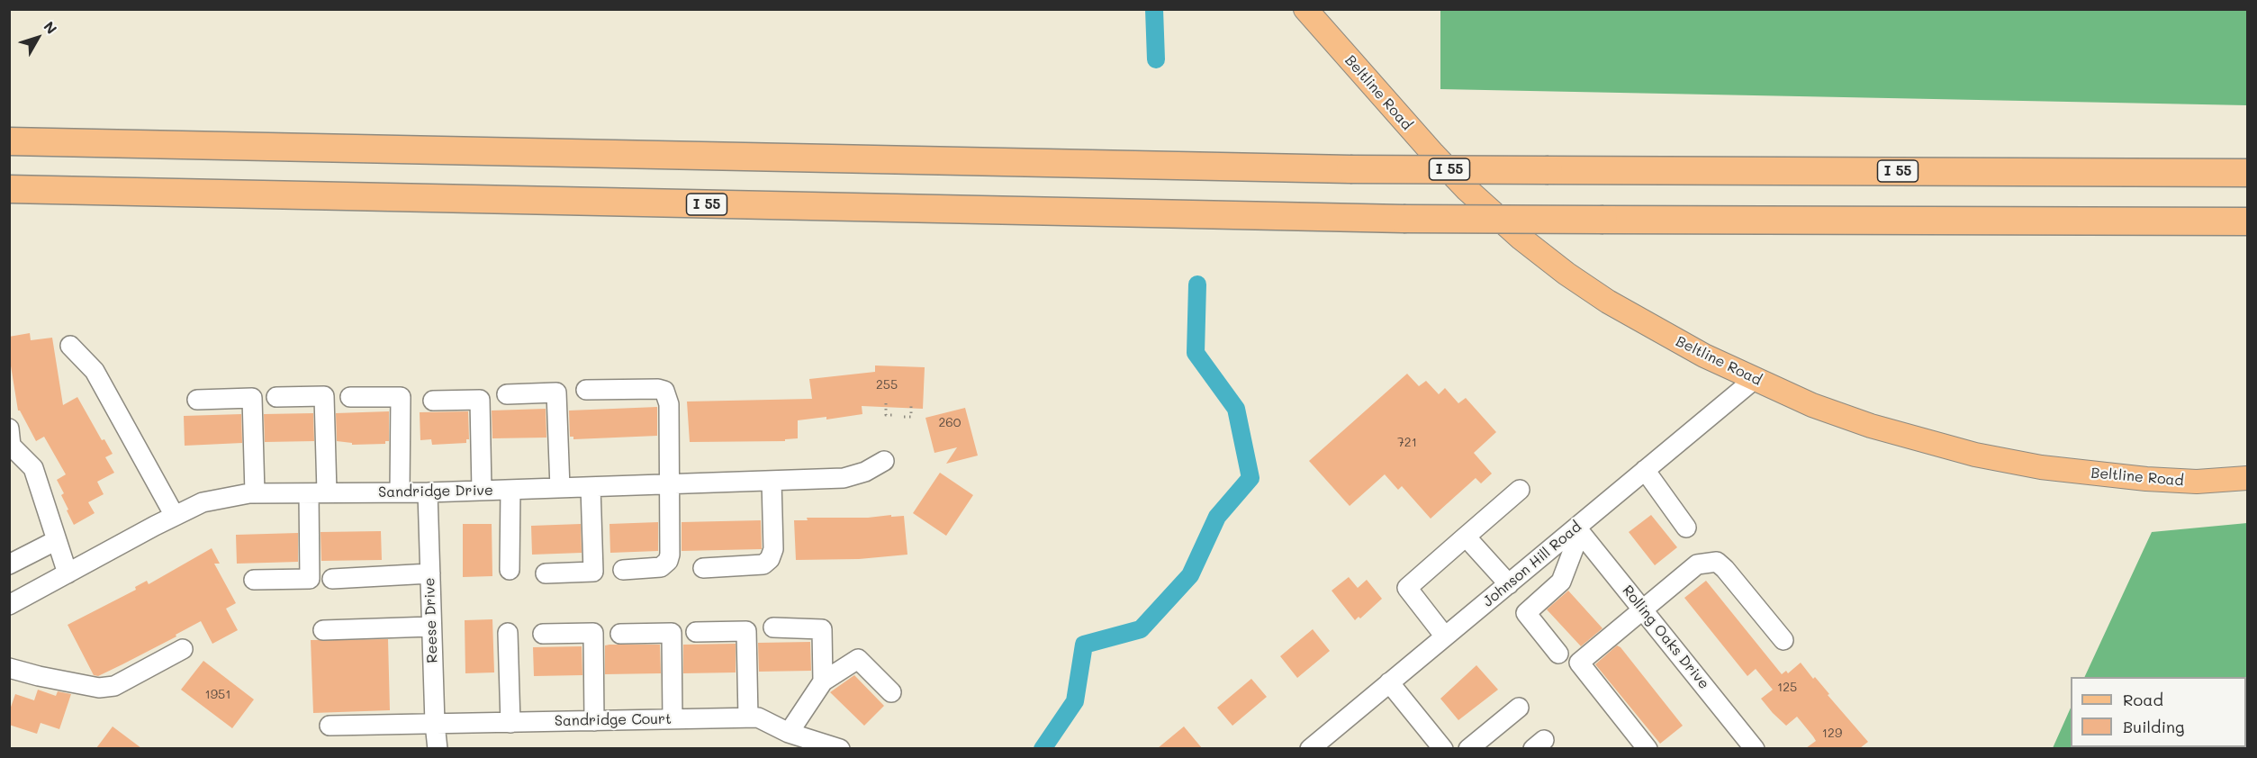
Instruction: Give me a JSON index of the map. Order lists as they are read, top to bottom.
{
  "streets": {
    "highway": ["I 55"],
    "main road": ["Beltline Road"],
    "street": [
      "Sandridge Drive",
      "Johnson Hill Road",
      "Reese Drive",
      "Rolling Oaks Drive",
      "Sandridge Court"
    ]
  },
  "crossings": [
    ["Beltline Road", "Johnson Hill Road"],
    ["Sandridge Drive", "Reese Drive"],
    ["Johnson Hill Road", "Rolling Oaks Drive"],
    ["Reese Drive", "Sandridge Court"]
  ],
  "house_numbers": [
    "255",
    "260",
    "721",
    "125",
    "1951",
    "129"
  ],
  "legend": ["Road", "Building"],
  "north": "top right"
}
